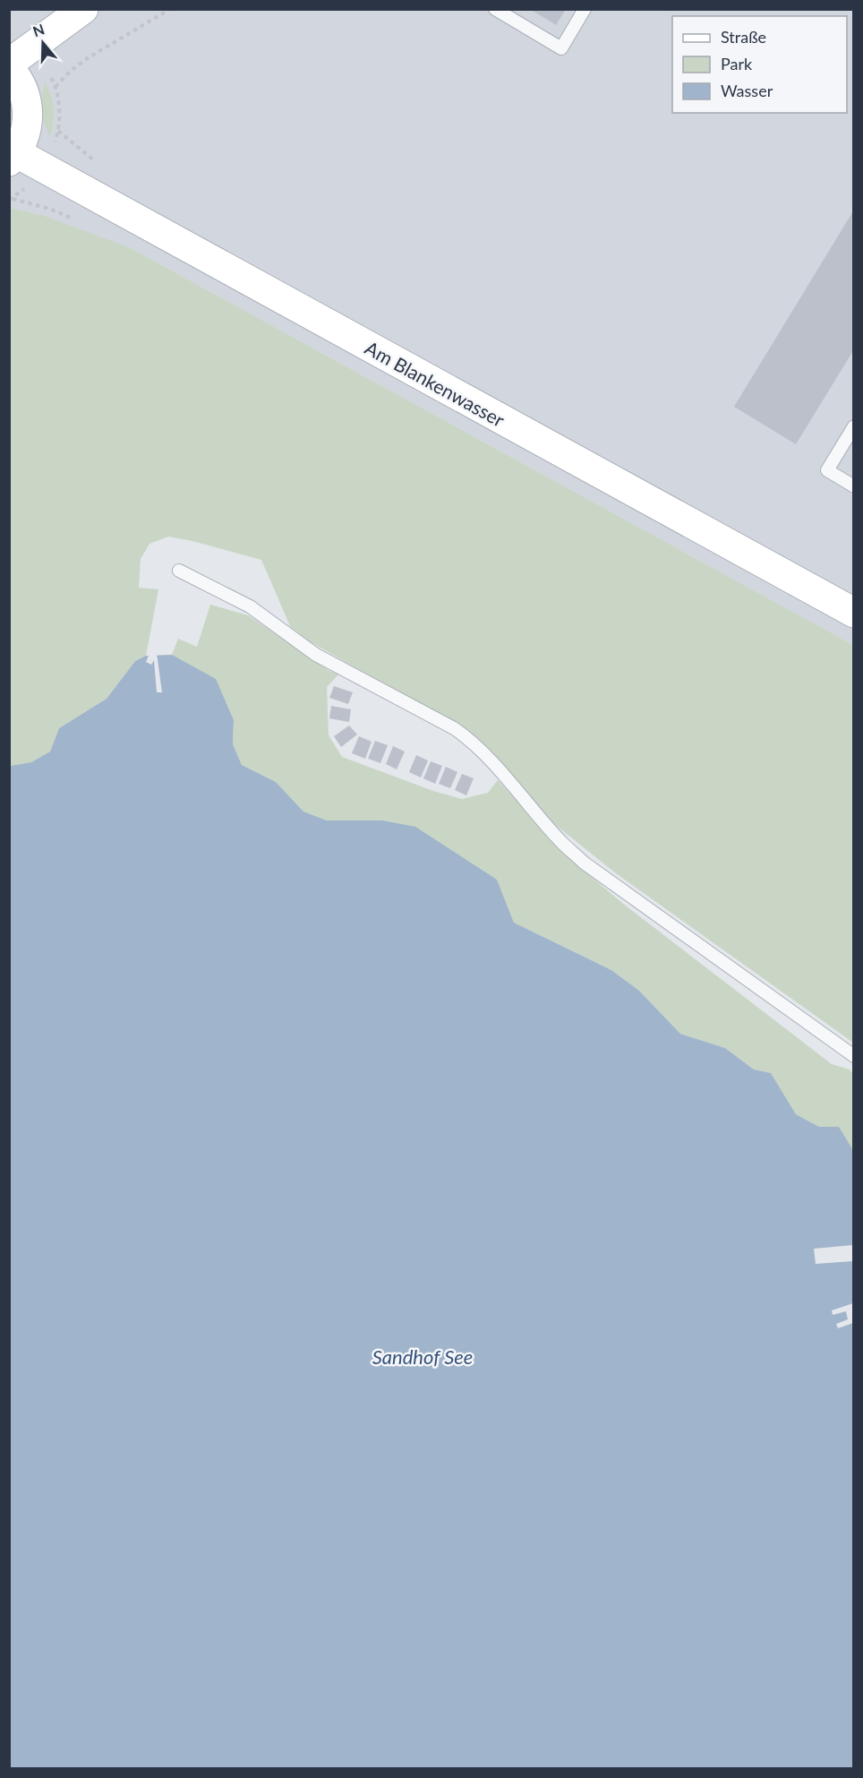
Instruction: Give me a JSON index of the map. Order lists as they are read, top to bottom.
{
  "streets": {
    "street": ["Am Blankenwasser"]
  },
  "water": ["Sandhof See"],
  "legend": ["Straße", "Park", "Wasser"],
  "north": "top"
}
